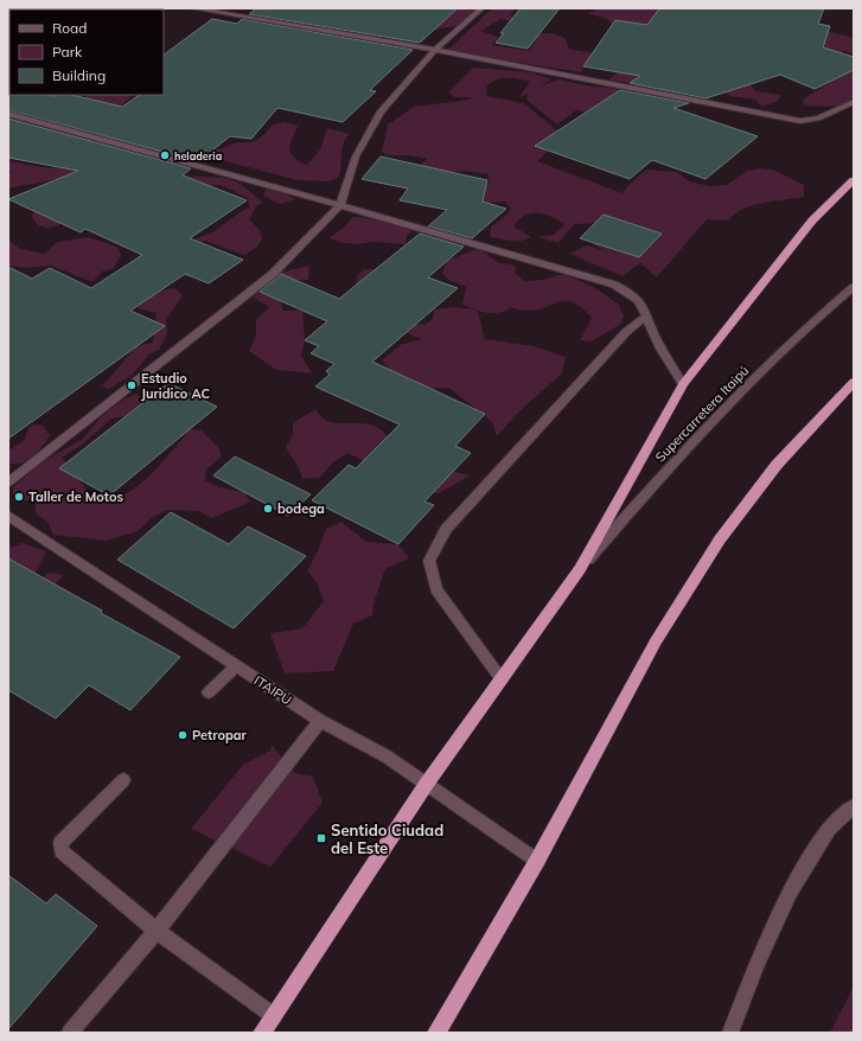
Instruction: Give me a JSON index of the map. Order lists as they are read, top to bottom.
{
  "streets": {
    "street": ["Supercarretera Itaipú", "ITAIPU"]
  },
  "places": {
    "other": [
      "heladeria",
      "Estudio Juridico AC",
      "Taller de Motos",
      "bodega",
      "Petropar"
    ],
    "transit": ["Sentido Ciudad del Este"]
  },
  "legend": ["Road", "Park", "Building"]
}
